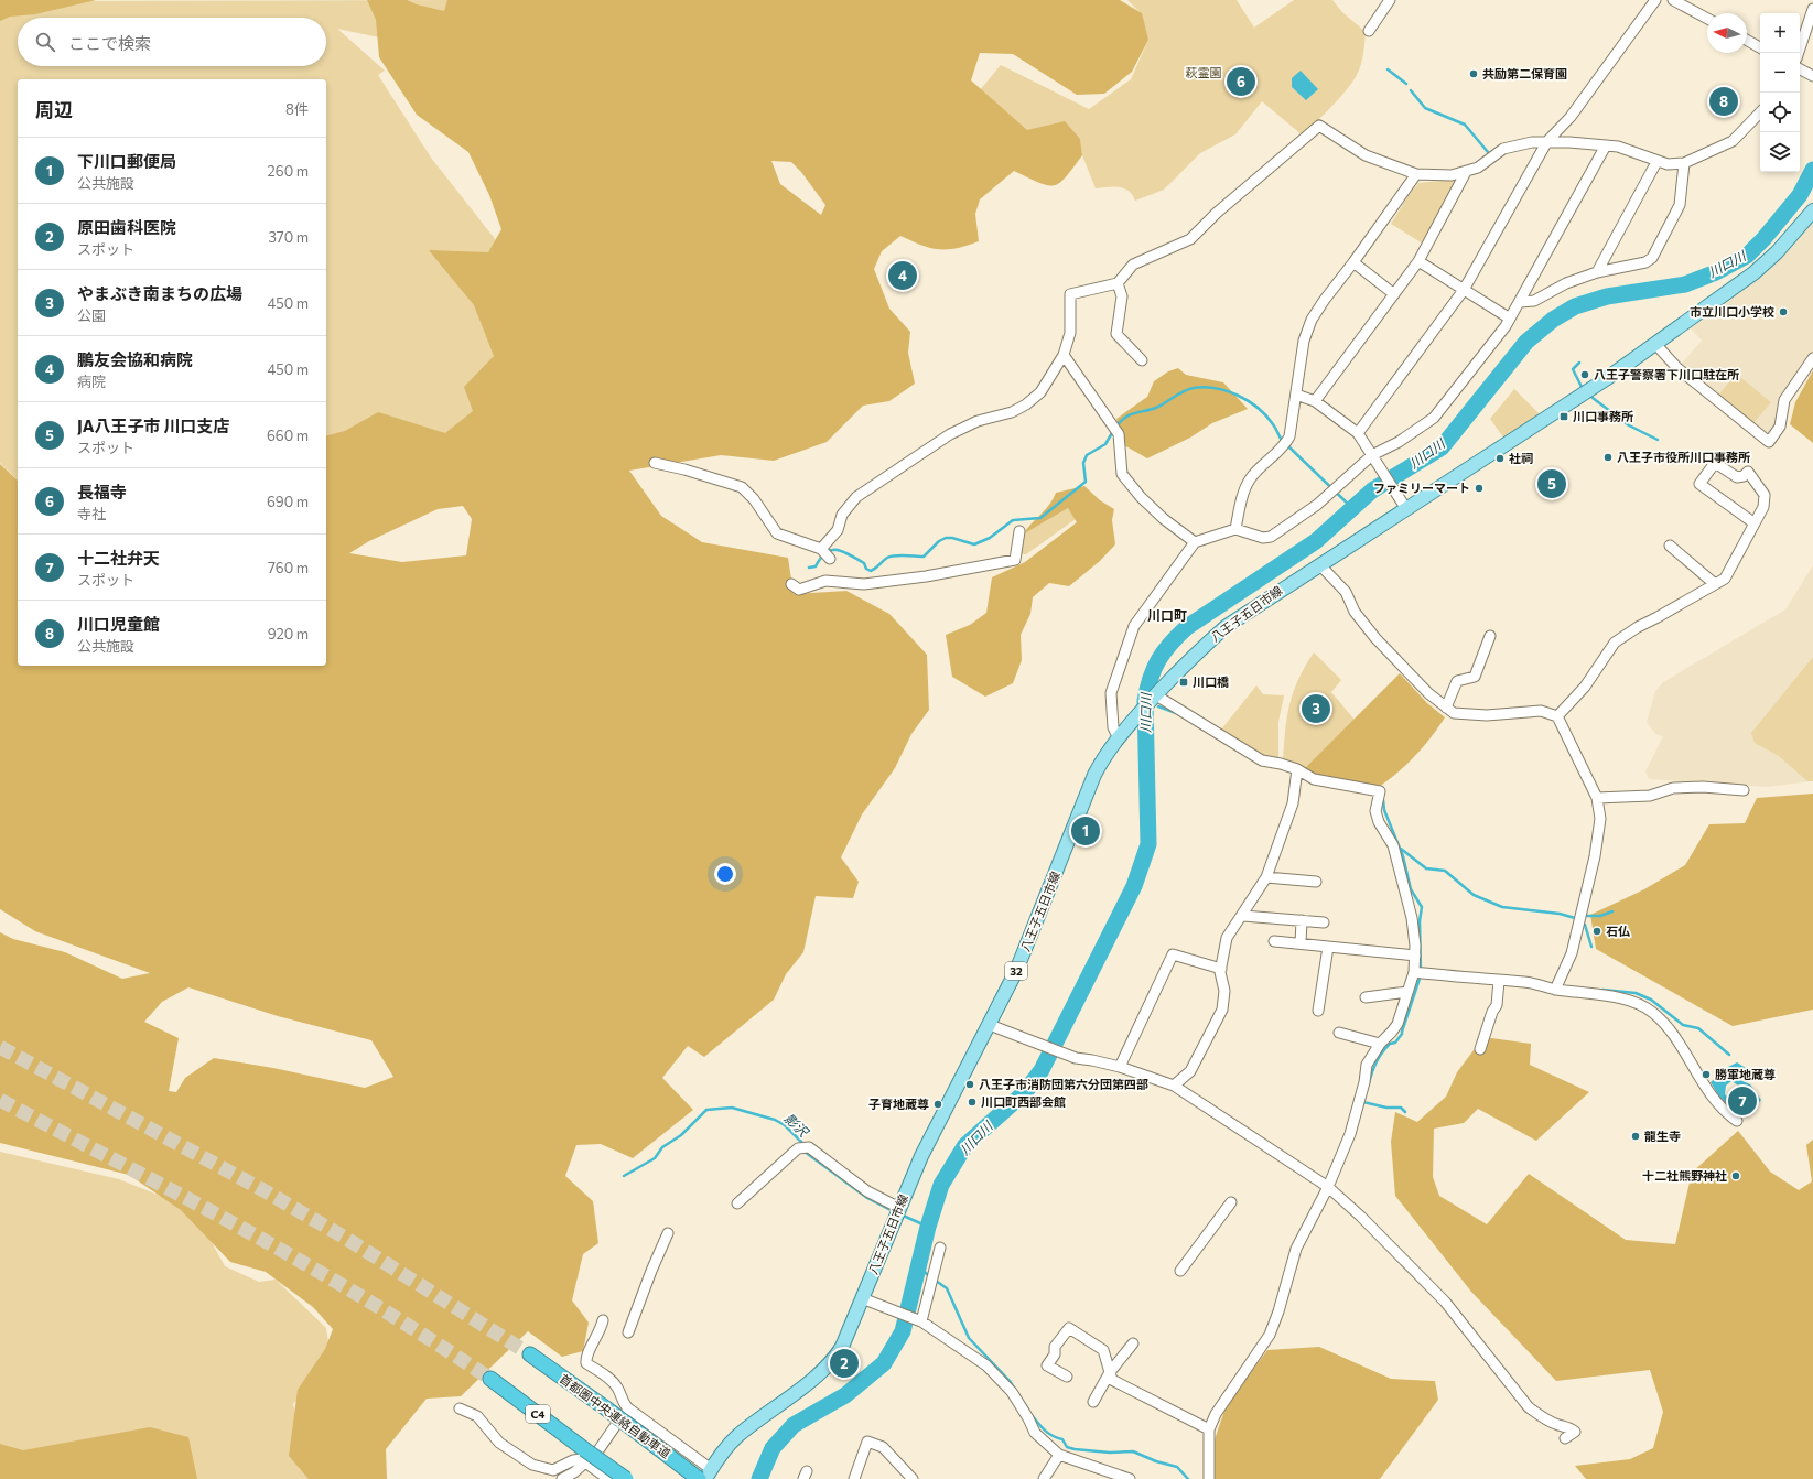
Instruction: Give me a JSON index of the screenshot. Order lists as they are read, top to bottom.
{
  "streets": {
    "highway": ["C4", "首都圏中央連絡自動車道"],
    "main road": ["八王子五日市線", "32"]
  },
  "districts": ["川口町"],
  "water": ["川口川", "影沢"],
  "parks": ["萩霊園"],
  "places": {
    "other": [
      "共励第二保育園",
      "市立川口小学校",
      "八王子警察署下川口駐在所",
      "八王子市役所川口事務所",
      "社祠",
      "ファミリーマート",
      "石仏",
      "勝軍地蔵尊",
      "八王子市消防団第六分団第四部",
      "川口町西部会館",
      "子育地蔵尊",
      "龍生寺",
      "十二社熊野神社"
    ],
    "transit": ["川口事務所", "川口橋"]
  },
  "north": "left",
  "page": {
    "map_buttons": ["+", "−"],
    "search": "ここで検索",
    "pins": [
      "6",
      "8",
      "4",
      "5",
      "3",
      "1",
      "7",
      "2"
    ],
    "heading": ["周辺", "8件"],
    "list": [
      {
        "mark": "1",
        "name": "下川口郵便局",
        "note": "公共施設",
        "value": "260 m"
      },
      {
        "mark": "2",
        "name": "原田歯科医院",
        "note": "スポット",
        "value": "370 m"
      },
      {
        "mark": "3",
        "name": "やまぶき南まちの広場",
        "note": "公園",
        "value": "450 m"
      },
      {
        "mark": "4",
        "name": "鵬友会協和病院",
        "note": "病院",
        "value": "450 m"
      },
      {
        "mark": "5",
        "name": "JA八王子市 川口支店",
        "note": "スポット",
        "value": "660 m"
      },
      {
        "mark": "6",
        "name": "長福寺",
        "note": "寺社",
        "value": "690 m"
      },
      {
        "mark": "7",
        "name": "十二社弁天",
        "note": "スポット",
        "value": "760 m"
      },
      {
        "mark": "8",
        "name": "川口児童館",
        "note": "公共施設",
        "value": "920 m"
      }
    ]
  }
}
